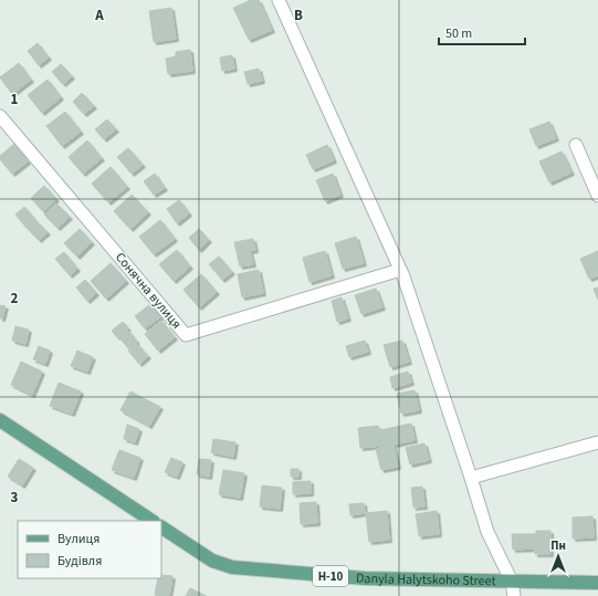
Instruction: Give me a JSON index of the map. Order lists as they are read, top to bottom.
{
  "streets": {
    "main road": ["Н-10", "Danyla Halytskoho Street"],
    "street": ["Сонячна вулиця"]
  },
  "legend": ["Вулиця", "Будівля"],
  "scale_bar": "50 m",
  "north": "top",
  "grid": {
    "columns": ["A", "B"],
    "rows": ["1", "2", "3"]
  }
}
